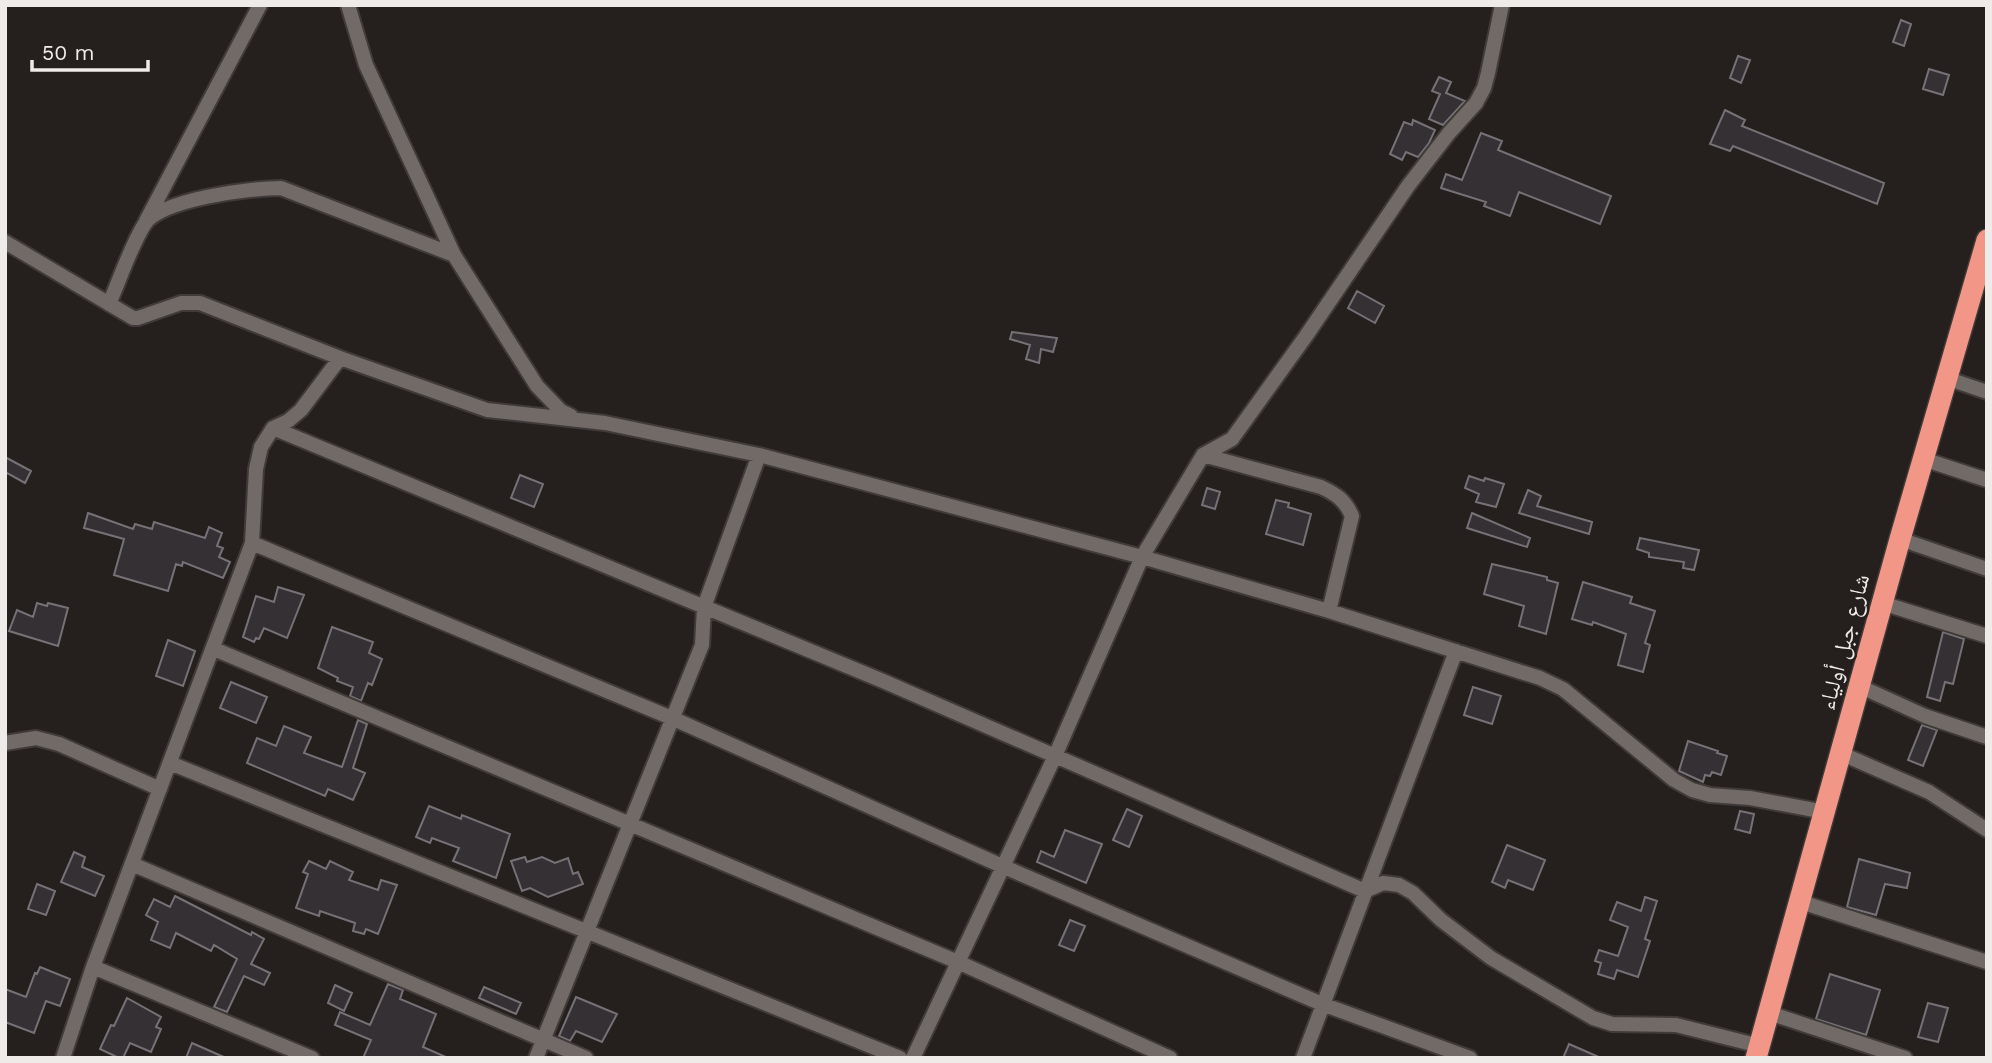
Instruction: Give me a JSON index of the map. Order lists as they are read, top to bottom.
{
  "streets": {
    "highway": ["شارع جبل أولياء"]
  },
  "scale_bar": "50 m"
}
